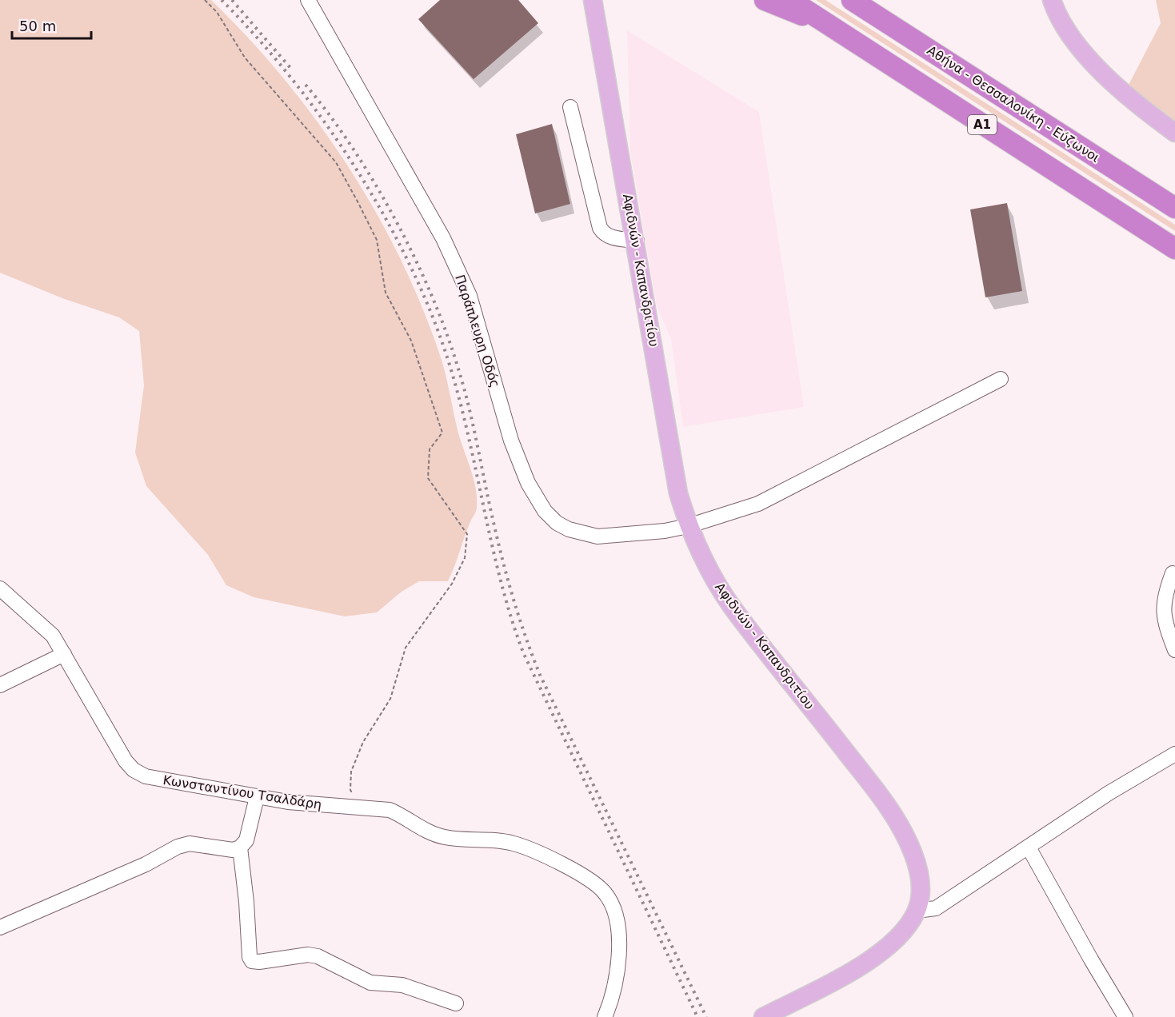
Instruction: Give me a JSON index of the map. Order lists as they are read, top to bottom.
{
  "streets": {
    "highway": ["Αθήνα - Θεσσαλονίκη - Εύζωνοι", "Α1"],
    "main road": ["Αφιδνών - Καπανδριτίου"],
    "street": ["Παράπλευρη Οδός", "Κωνσταντίνου Τσαλδάρη"]
  },
  "crossings": [
    ["Αφιδνών - Καπανδριτίου", "Παράπλευρη Οδός"]
  ],
  "scale_bar": "50 m"
}
